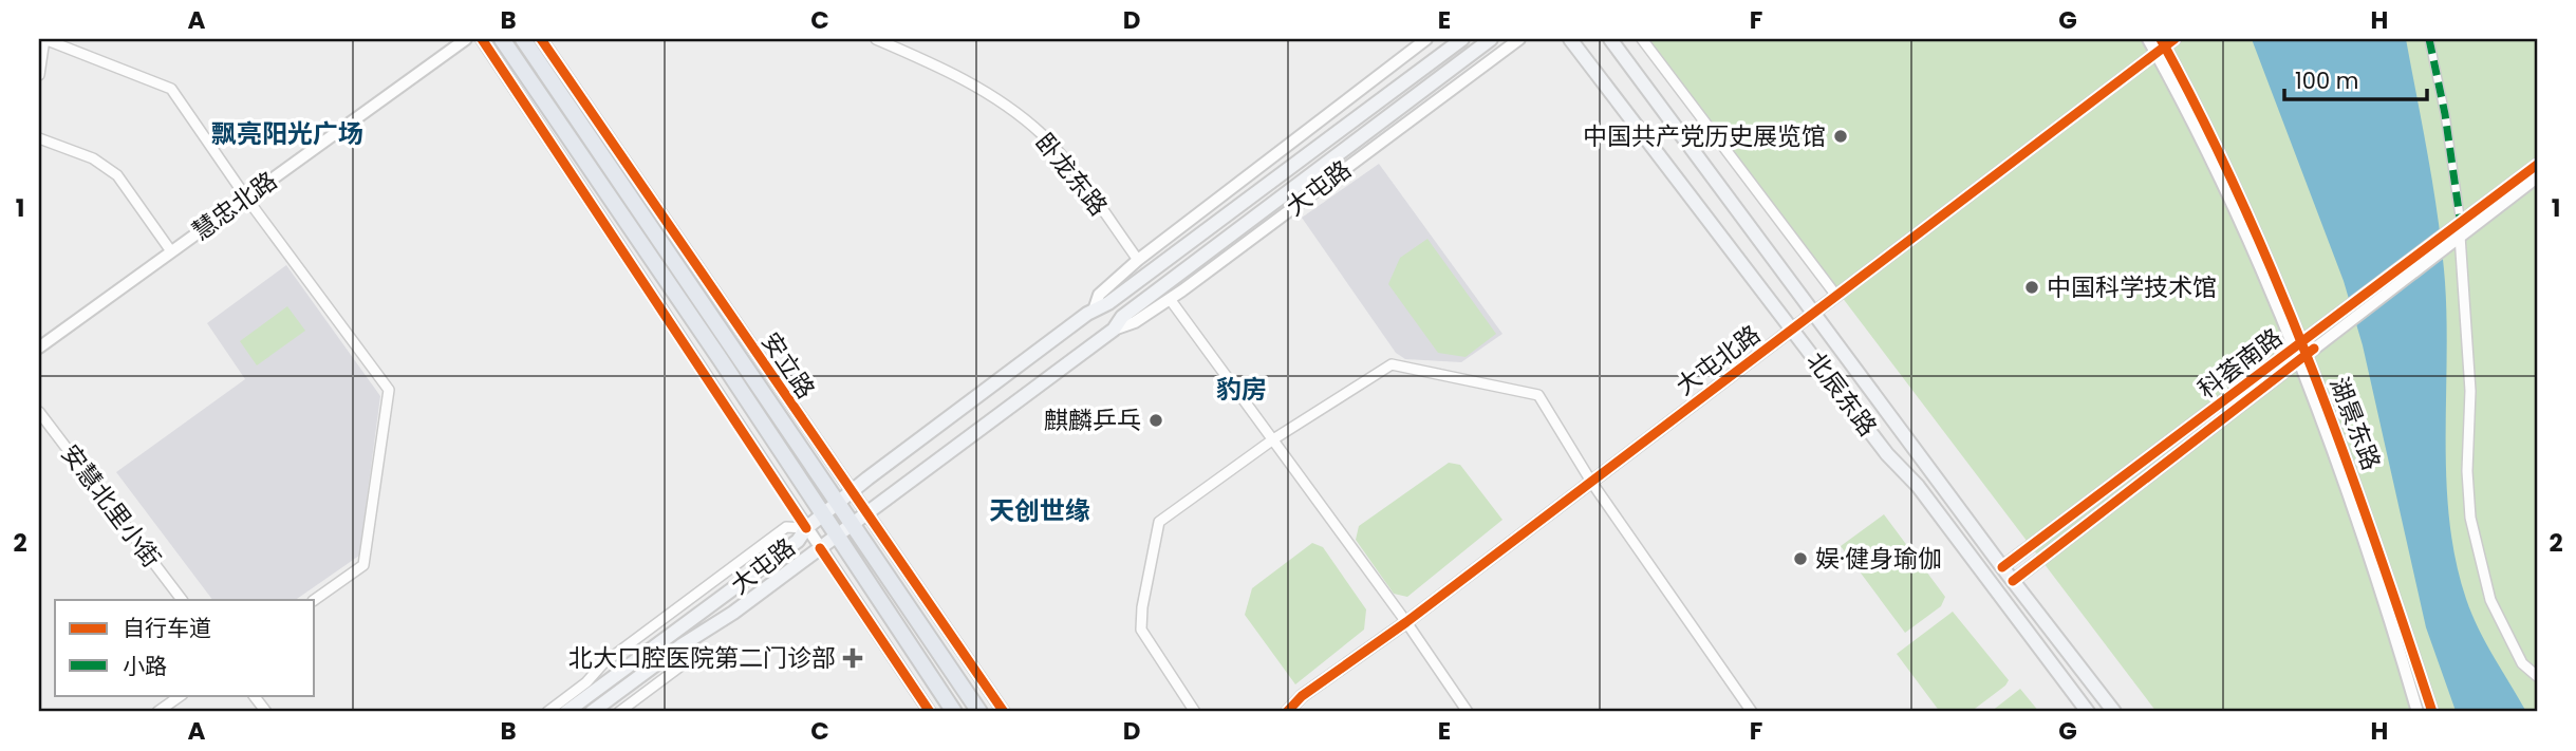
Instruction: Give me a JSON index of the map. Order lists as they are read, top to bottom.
{
  "streets": {
    "main road": ["大屯路", "安立路", "北辰东路"],
    "street": [
      "卧龙东路",
      "慧忠北路",
      "大屯北路",
      "科荟南路",
      "湖景东路",
      "安慧北里小街"
    ]
  },
  "crossings": [
    ["卧龙东路", "大屯路"],
    ["大屯路", "安立路"],
    ["大屯北路", "北辰东路"],
    ["大屯北路", "湖景东路"],
    ["科荟南路", "北辰东路"],
    ["科荟南路", "湖景东路"]
  ],
  "districts": ["飘亮阳光广场", "豹房", "天创世缘"],
  "places": {
    "other": [
      "中国共产党历史展览馆",
      "中国科学技术馆",
      "麒麟乒乓",
      "娱·健身瑜伽"
    ],
    "health": ["北大口腔医院第二门诊部"]
  },
  "legend": ["自行车道", "小路"],
  "scale_bar": "100 m",
  "grid": {
    "columns": [
      "A",
      "B",
      "C",
      "D",
      "E",
      "F",
      "G",
      "H"
    ],
    "rows": ["1", "2"]
  }
}
